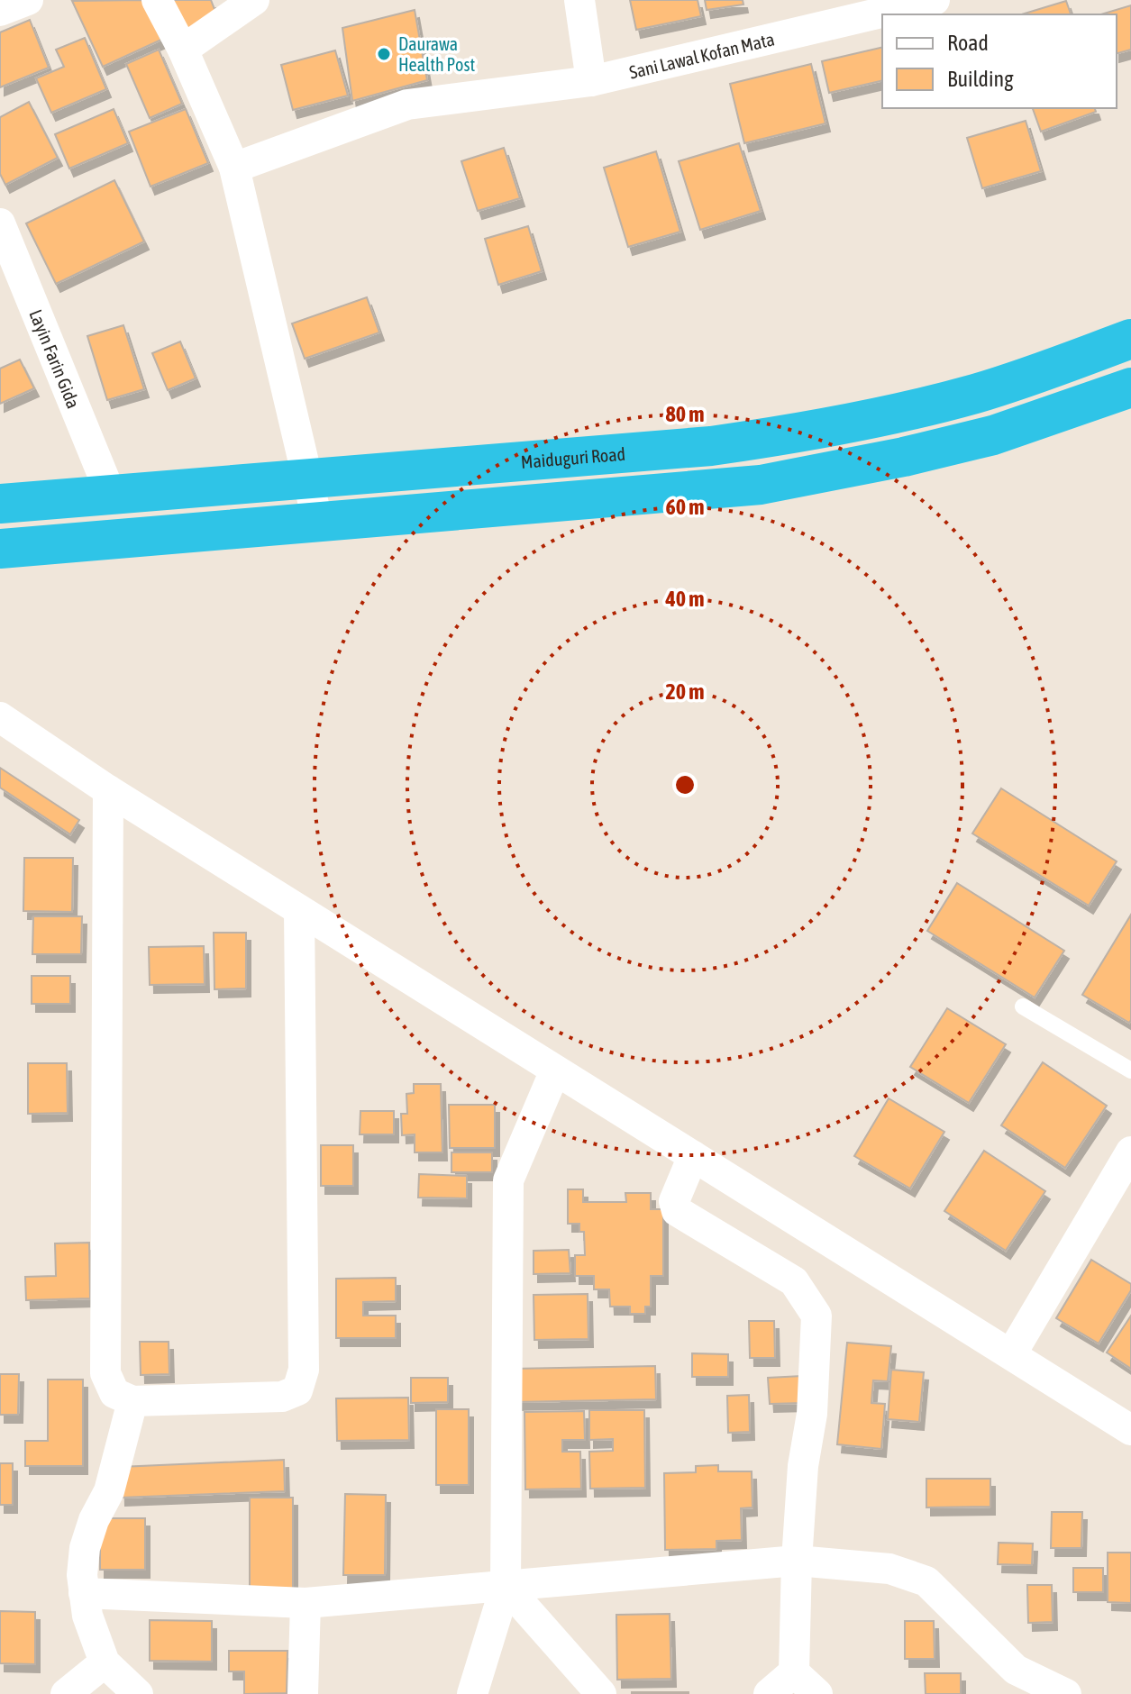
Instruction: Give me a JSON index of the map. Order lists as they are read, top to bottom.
{
  "streets": {
    "highway": ["Maiduguri Road"],
    "street": ["Sani Lawal Kofan Mata", "Layin Farin Gida"]
  },
  "crossings": [
    ["Layin Farin Gida", "Maiduguri Road"]
  ],
  "places": ["Daurawa Health Post"],
  "legend": ["Road", "Building"],
  "rings": [
    "80 m",
    "60 m",
    "40 m",
    "20 m"
  ]
}
